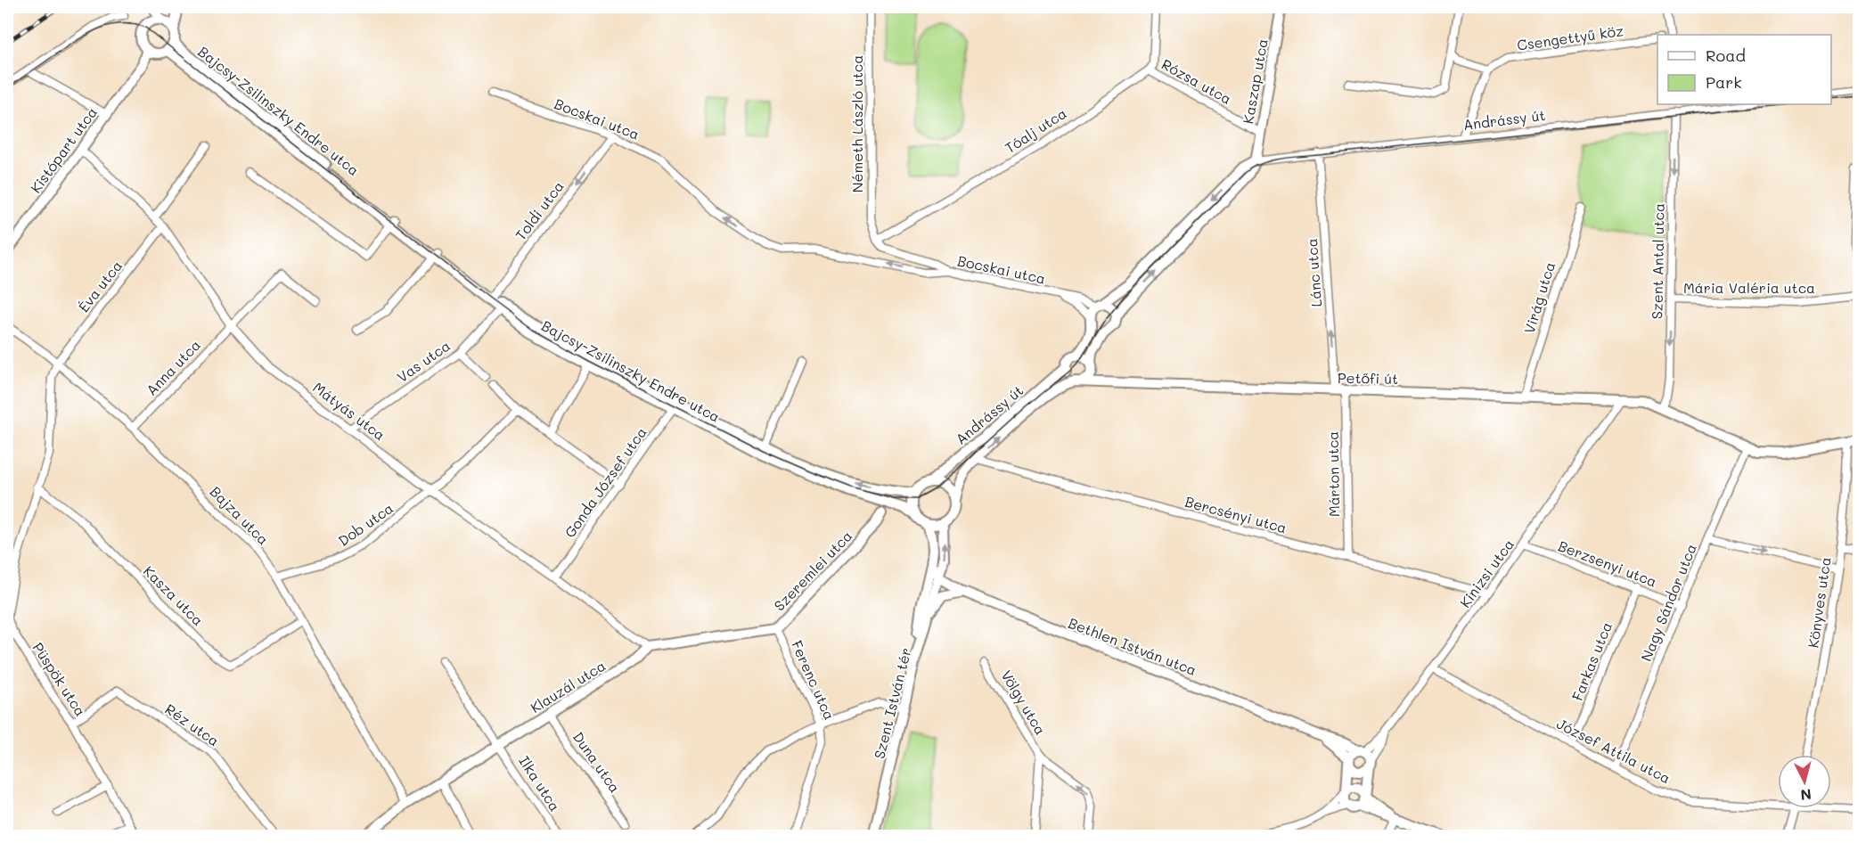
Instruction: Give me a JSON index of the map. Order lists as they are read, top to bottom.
{
  "streets": {
    "street": [
      "Csengettyű köz",
      "Rózsa utca",
      "Kaszap utca",
      "Bajcsy-Zsilinszky Endre utca",
      "Bocskai utca",
      "Andrássy út",
      "Németh László utca",
      "Tóalj utca",
      "Kistópart utca",
      "Toldi utca",
      "Szent Antal utca",
      "Lánc utca",
      "Éva utca",
      "Mária Valéria utca",
      "Virág utca",
      "Vas utca",
      "Anna utca",
      "Petőfi út",
      "Mátyás utca",
      "Márton utca",
      "Gonda József utca",
      "Bercsényi utca",
      "Bajza utca",
      "Dob utca",
      "Berzsenyi utca",
      "Szeremlei utca",
      "Kinizsi utca",
      "Kasza utca",
      "Nagy Sándor utca",
      "Könyves utca",
      "Bethlen István utca",
      "Farkas utca",
      "Püspök utca",
      "Ferenc utca",
      "Klauzál utca",
      "Völgy utca",
      "Szent István tér",
      "Réz utca",
      "József Attila utca",
      "Duna utca",
      "Ilka utca"
    ]
  },
  "crossings": [
    ["Rózsa utca", "Kaszap utca"],
    ["Rózsa utca", "Tóalj utca"],
    ["Kaszap utca", "Andrássy út"],
    ["Bajcsy-Zsilinszky Endre utca", "Andrássy út"],
    ["Bajcsy-Zsilinszky Endre utca", "Kistópart utca"],
    ["Bajcsy-Zsilinszky Endre utca", "Toldi utca"],
    ["Bajcsy-Zsilinszky Endre utca", "Vas utca"],
    ["Bajcsy-Zsilinszky Endre utca", "Gonda József utca"],
    ["Bajcsy-Zsilinszky Endre utca", "Szeremlei utca"],
    ["Bajcsy-Zsilinszky Endre utca", "Szent István tér"],
    ["Bocskai utca", "Andrássy út"],
    ["Bocskai utca", "Németh László utca"],
    ["Bocskai utca", "Tóalj utca"],
    ["Bocskai utca", "Toldi utca"],
    ["Andrássy út", "Szent Antal utca"],
    ["Andrássy út", "Lánc utca"],
    ["Andrássy út", "Petőfi út"],
    ["Andrássy út", "Bercsényi utca"],
    ["Andrássy út", "Szent István tér"],
    ["Németh László utca", "Tóalj utca"],
    ["Kistópart utca", "Mátyás utca"],
    ["Szent Antal utca", "Mária Valéria utca"],
    ["Szent Antal utca", "Petőfi út"],
    ["Lánc utca", "Petőfi út"],
    ["Éva utca", "Mátyás utca"],
    ["Éva utca", "Bajza utca"],
    ["Éva utca", "Püspök utca"],
    ["Virág utca", "Petőfi út"],
    ["Vas utca", "Mátyás utca"],
    ["Anna utca", "Mátyás utca"],
    ["Anna utca", "Bajza utca"],
    ["Petőfi út", "Márton utca"],
    ["Petőfi út", "Kinizsi utca"],
    ["Petőfi út", "Nagy Sándor utca"],
    ["Petőfi út", "Könyves utca"],
    ["Mátyás utca", "Gonda József utca"],
    ["Mátyás utca", "Dob utca"],
    ["Mátyás utca", "Szeremlei utca"],
    ["Mátyás utca", "Klauzál utca"],
    ["Márton utca", "Bercsényi utca"],
    ["Bercsényi utca", "Kinizsi utca"],
    ["Bajza utca", "Dob utca"],
    ["Bajza utca", "Kasza utca"],
    ["Bajza utca", "Püspök utca"],
    ["Bajza utca", "Klauzál utca"],
    ["Berzsenyi utca", "Kinizsi utca"],
    ["Berzsenyi utca", "Nagy Sándor utca"],
    ["Berzsenyi utca", "Farkas utca"],
    ["Szeremlei utca", "Ferenc utca"],
    ["Szeremlei utca", "Klauzál utca"],
    ["Kinizsi utca", "Bethlen István utca"],
    ["Kinizsi utca", "József Attila utca"],
    ["Kasza utca", "Püspök utca"],
    ["Nagy Sándor utca", "József Attila utca"],
    ["Bethlen István utca", "Szent István tér"],
    ["Farkas utca", "József Attila utca"],
    ["Püspök utca", "Réz utca"],
    ["Klauzál utca", "Duna utca"],
    ["Klauzál utca", "Ilka utca"]
  ],
  "one_way": [
    "Bocskai utca",
    "Toldi utca",
    "Szent Antal utca",
    "Lánc utca"
  ],
  "legend": ["Road", "Park"],
  "north": "bottom"
}
